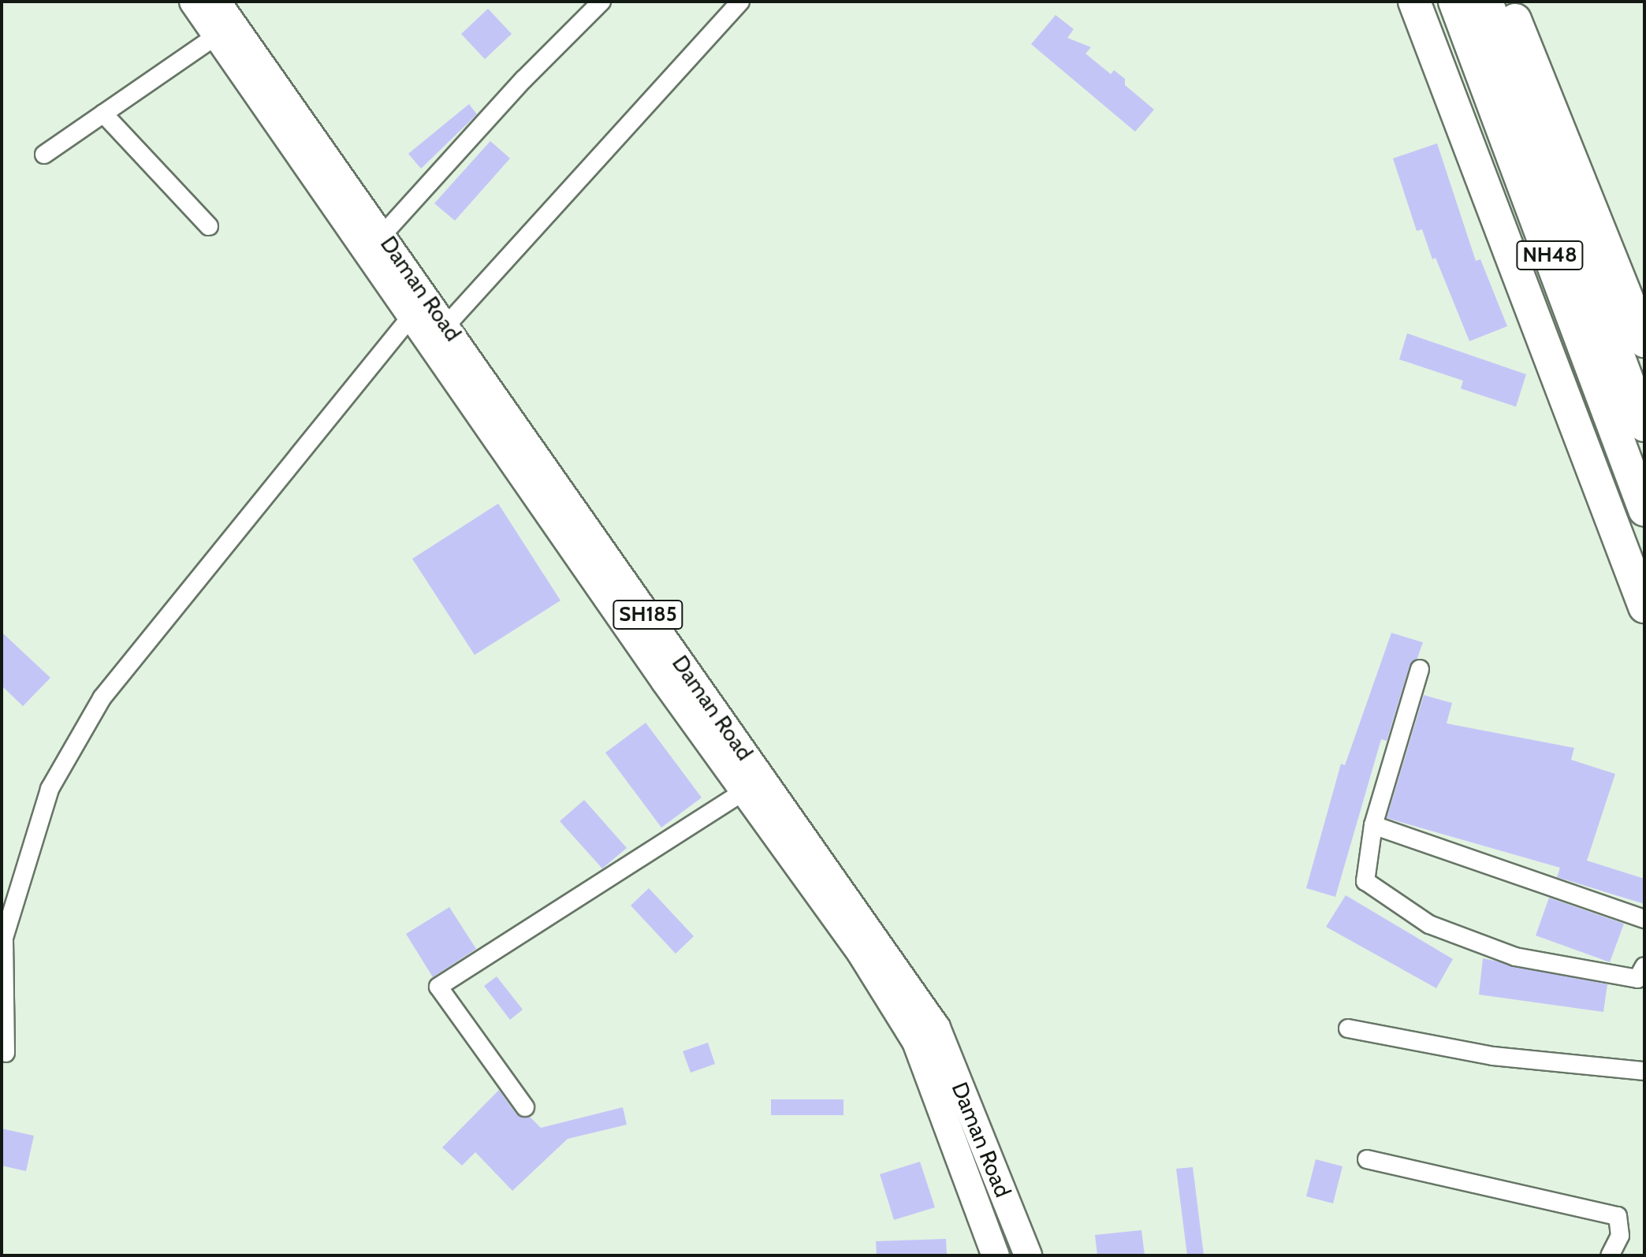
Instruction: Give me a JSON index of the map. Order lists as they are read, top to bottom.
{
  "streets": {
    "highway": ["NH48"],
    "main road": ["Daman Road", "SH185"]
  }
}
